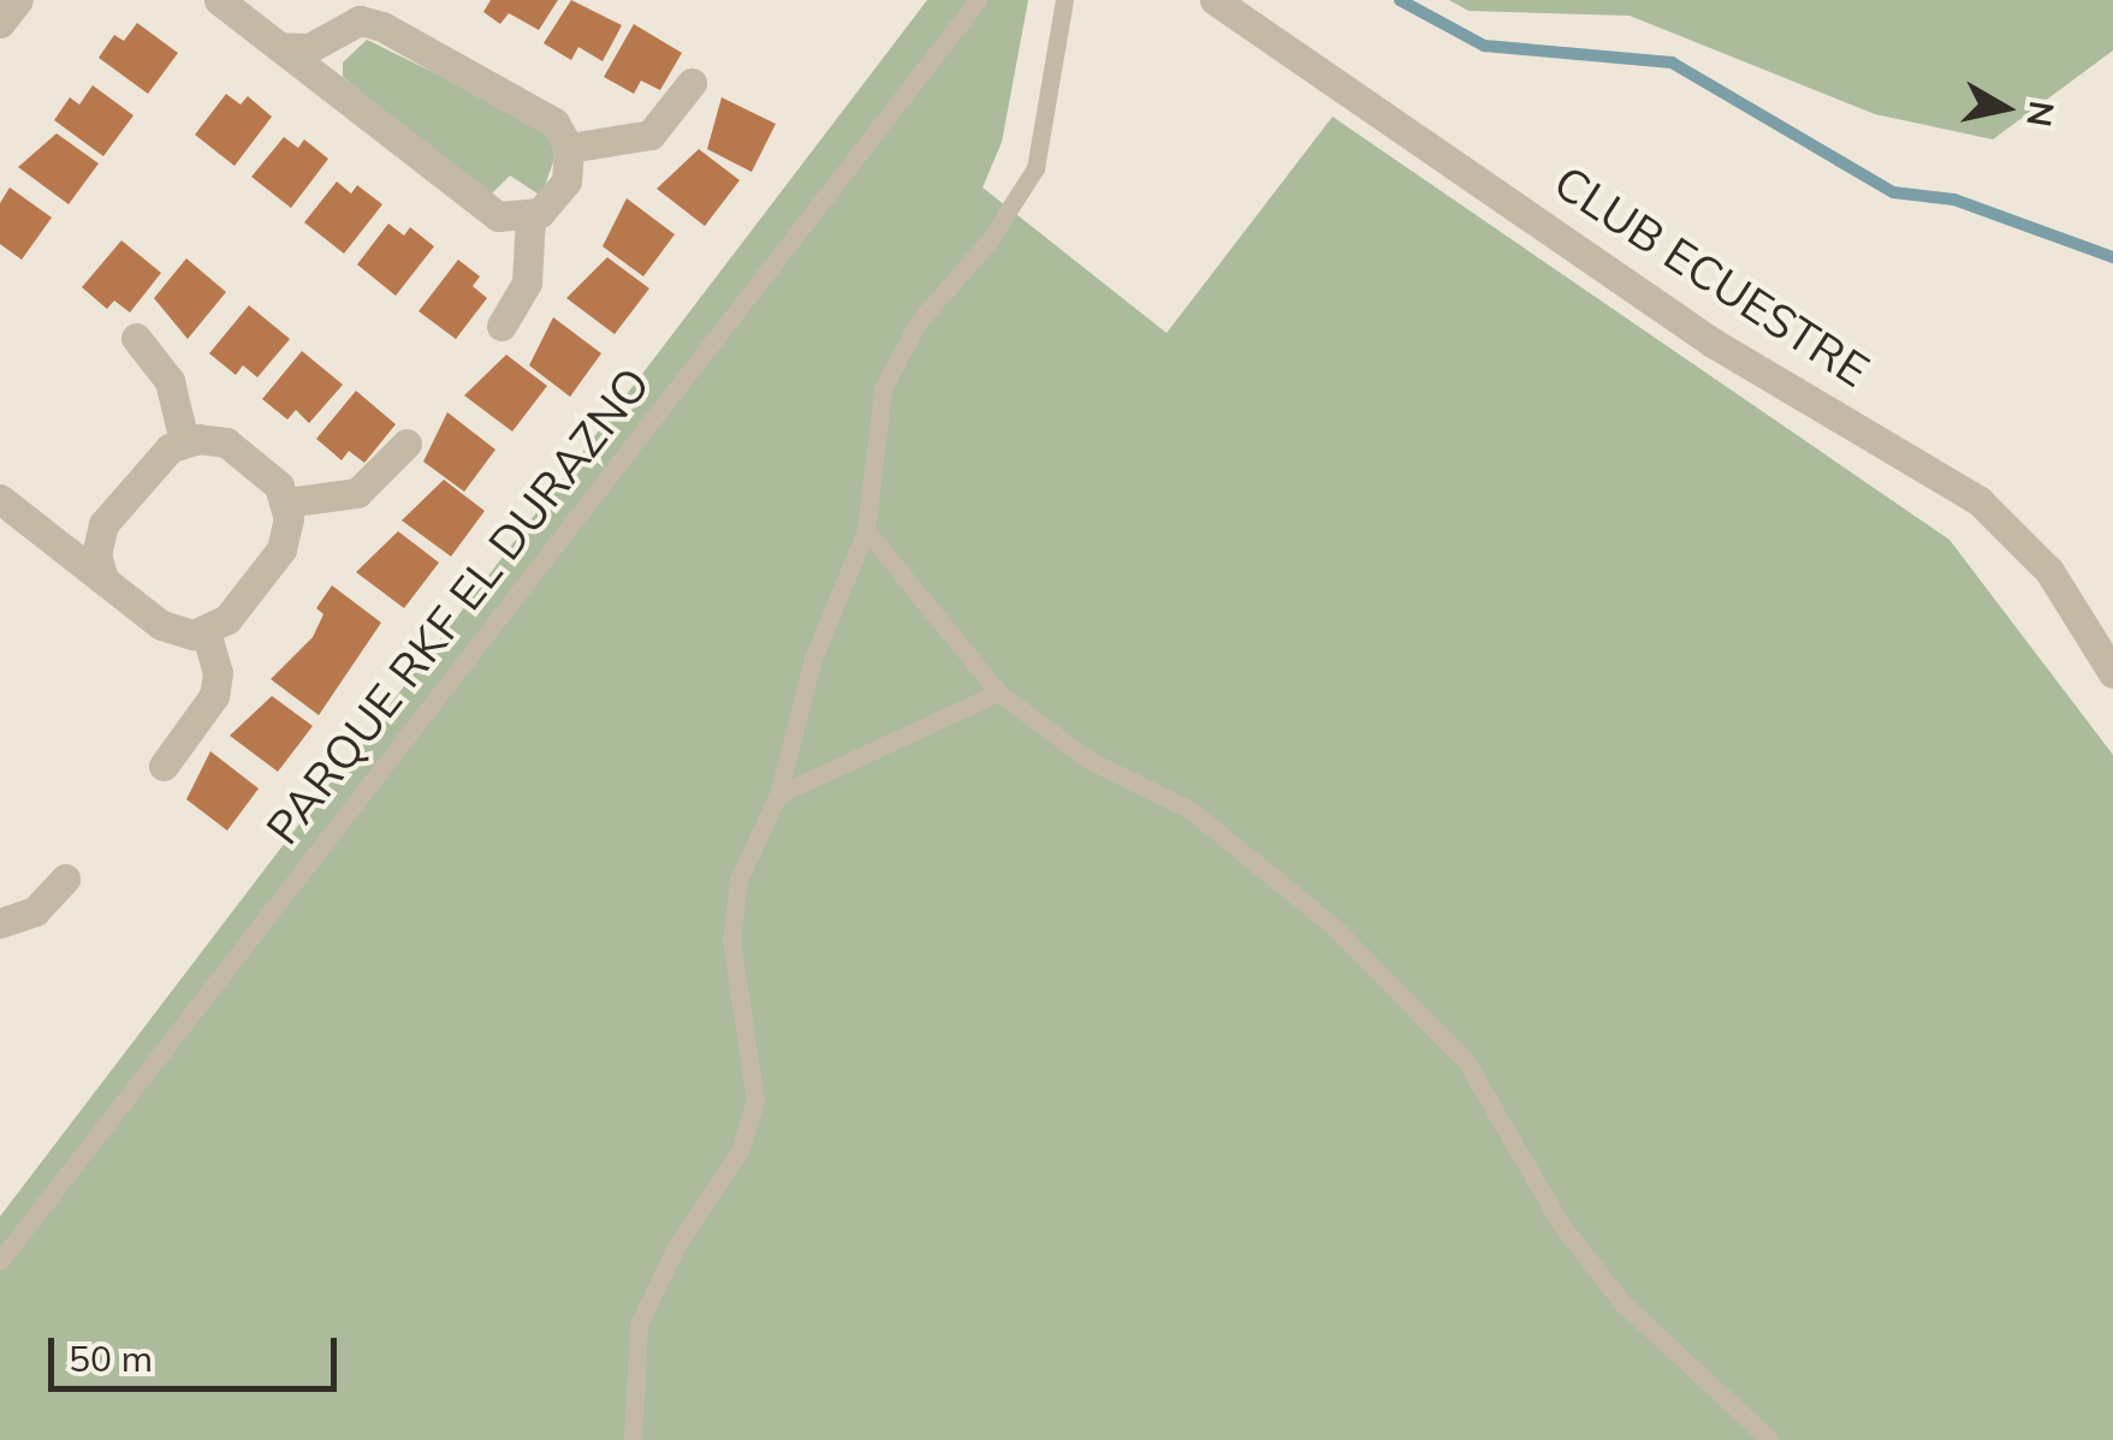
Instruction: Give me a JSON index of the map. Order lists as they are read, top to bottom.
{
  "streets": {
    "street": ["CLUB ECUESTRE"],
    "lane": ["PARQUE RKF EL DURAZNO"]
  },
  "scale_bar": "50 m",
  "north": "right"
}
